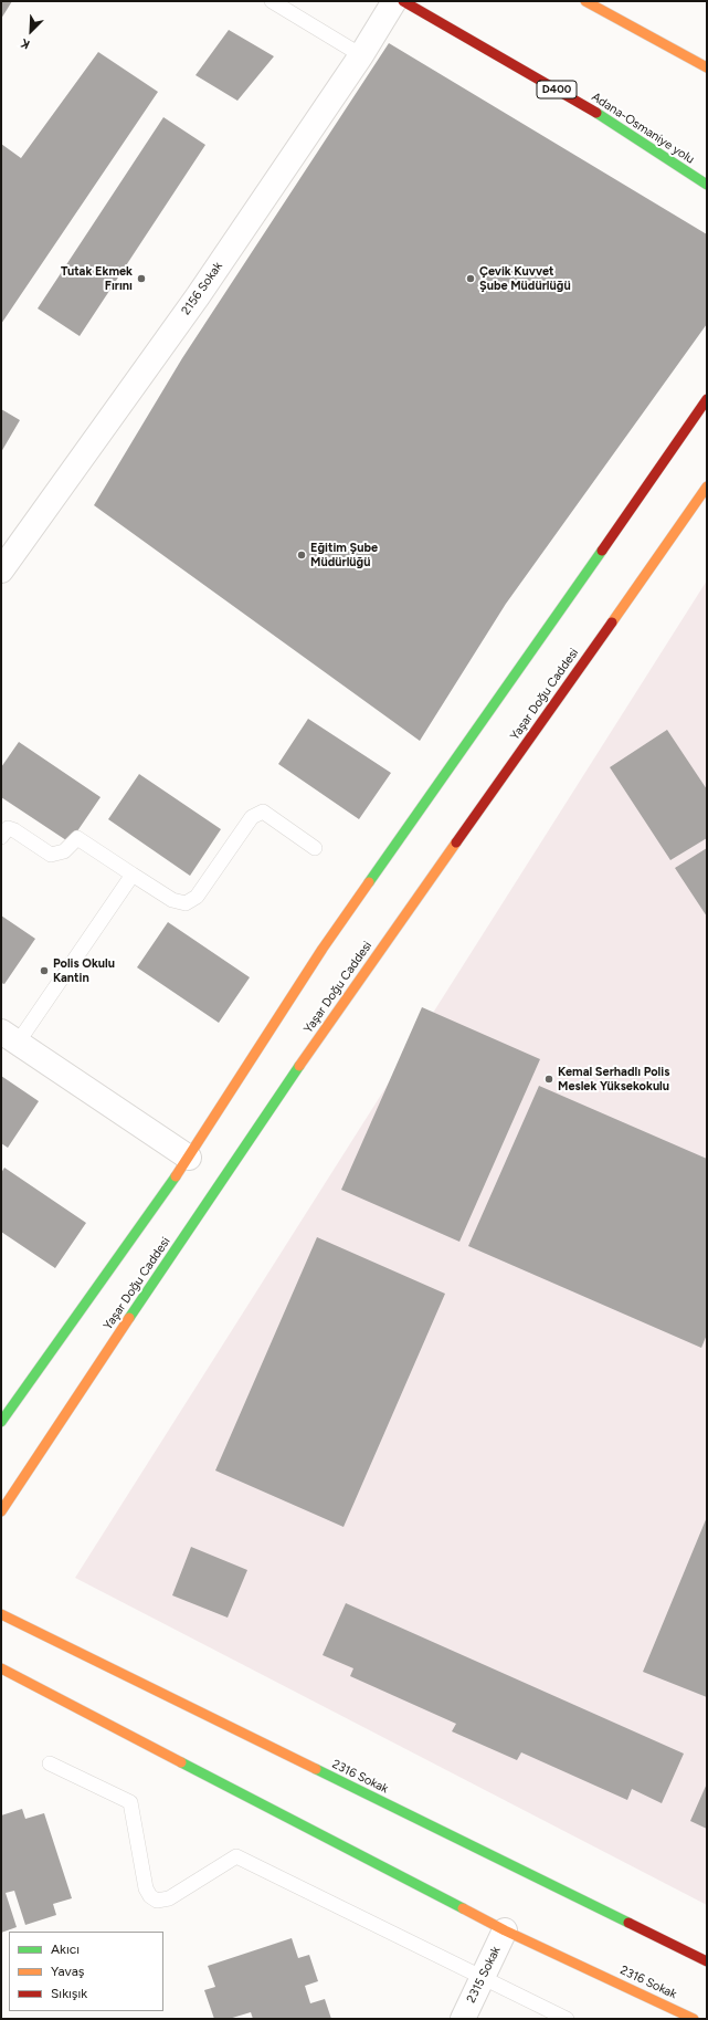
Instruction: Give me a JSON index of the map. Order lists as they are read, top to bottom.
{
  "streets": {
    "main road": [
      "D400",
      "Adana-Osmaniye yolu",
      "Yaşar Doğu Caddesi",
      "2316 Sokak"
    ],
    "street": ["2156 Sokak", "2315 Sokak"]
  },
  "crossings": [
    ["2316 Sokak", "2315 Sokak"]
  ],
  "places": [
    "Tutak Ekmek Fırını",
    "Çevik Kuvvet Şube Müdürlüğü",
    "Eğitim Şube Müdürlüğü",
    "Polis Okulu Kantin",
    "Kemal Serhadlı Polis Meslek Yüksekokulu"
  ],
  "legend": ["Akıcı", "Yavaş", "Sıkışık"],
  "north": "bottom left"
}
